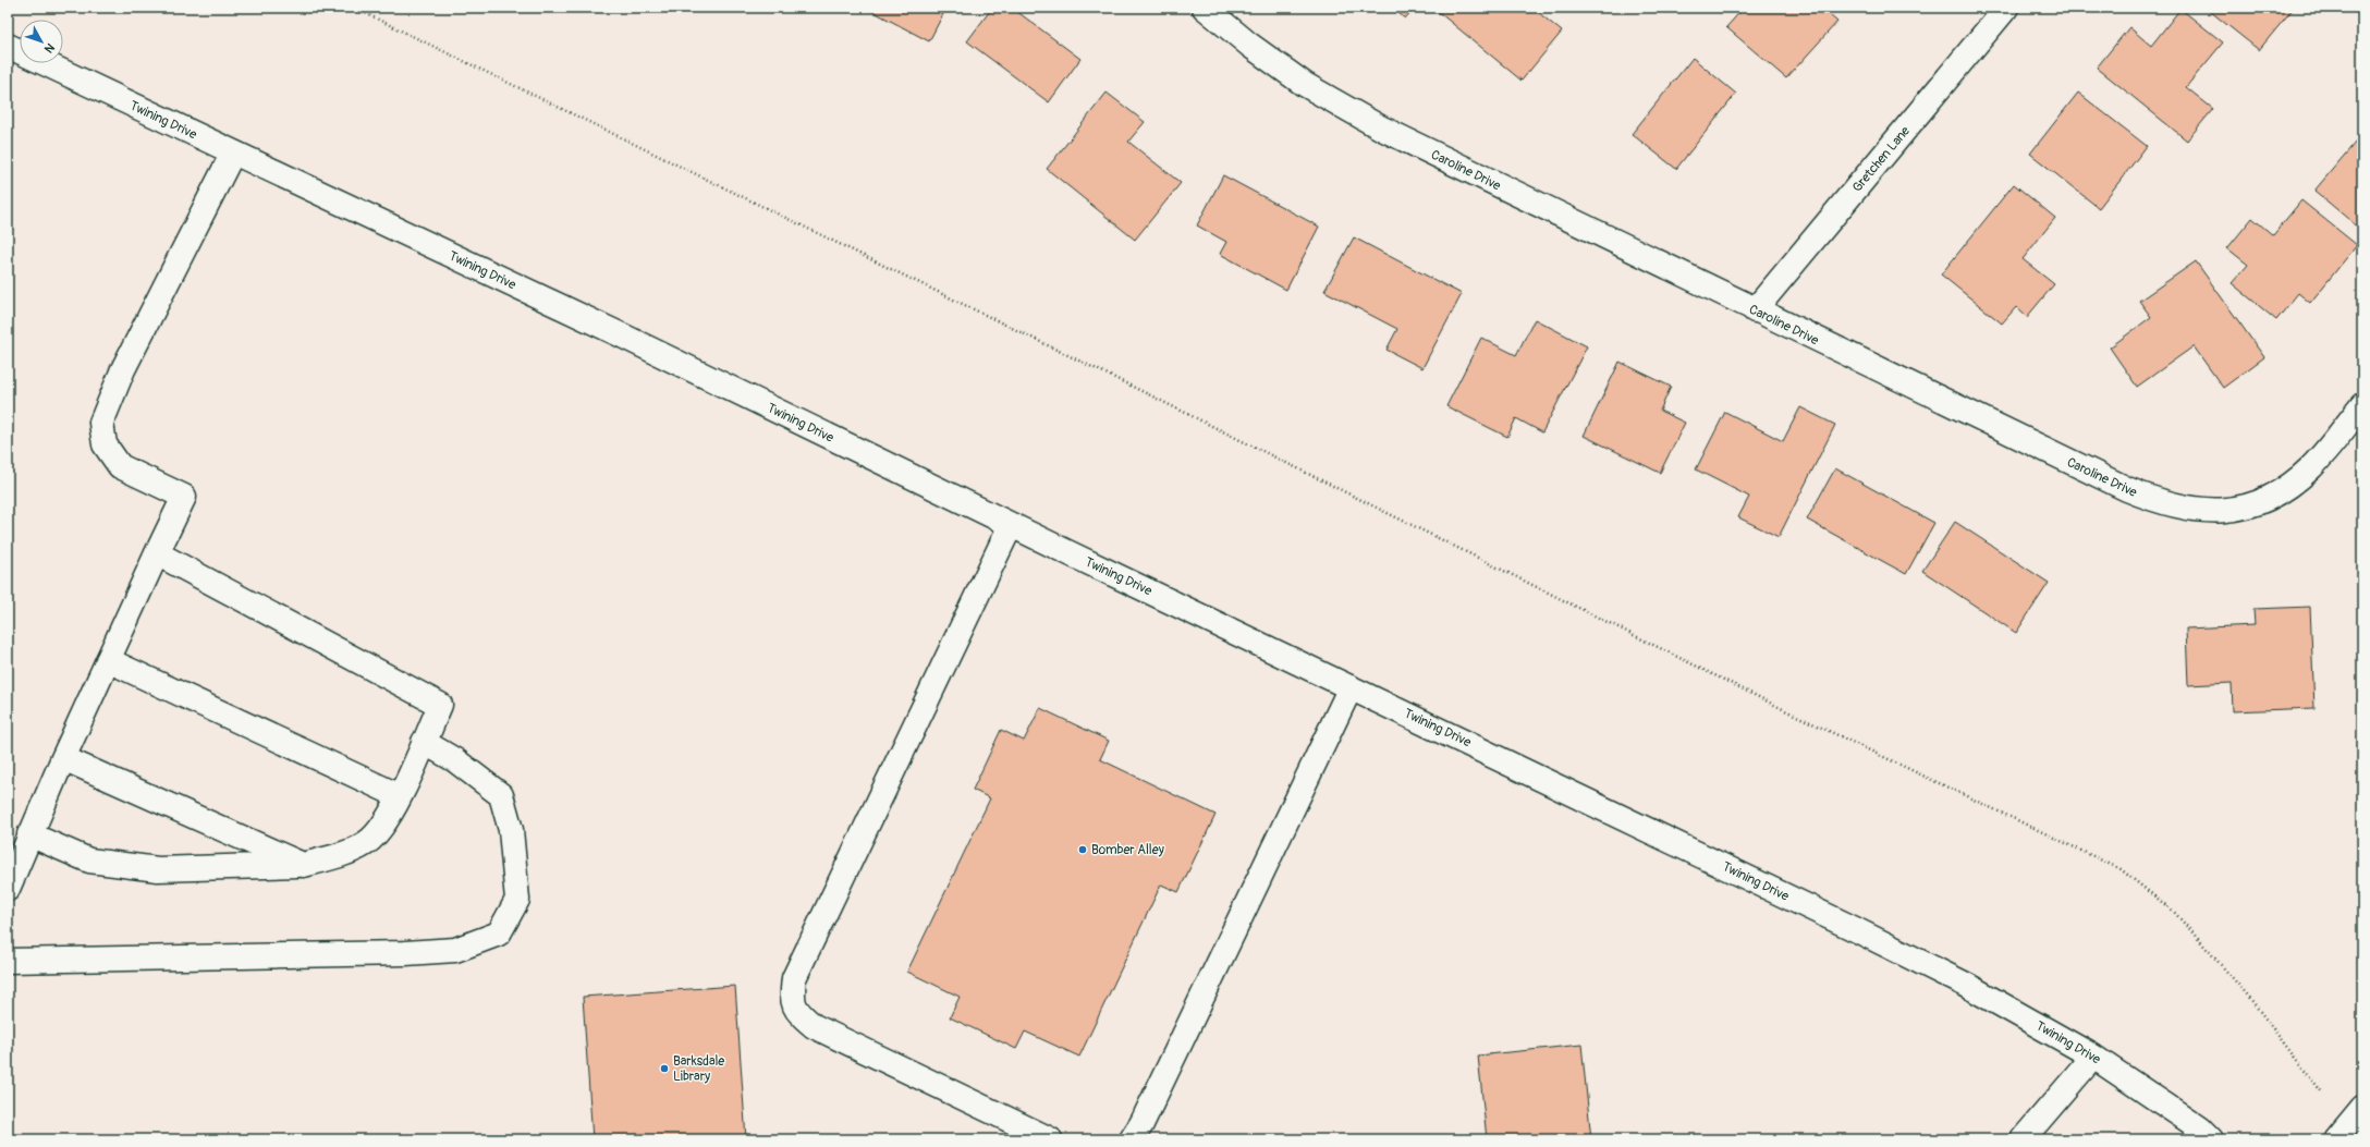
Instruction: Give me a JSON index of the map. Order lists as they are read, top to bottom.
{
  "streets": {
    "street": ["Twining Drive", "Gretchen Lane", "Caroline Drive"]
  },
  "crossings": [
    ["Gretchen Lane", "Caroline Drive"]
  ],
  "places": ["Bomber Alley", "Barksdale Library"],
  "north": "bottom right"
}
